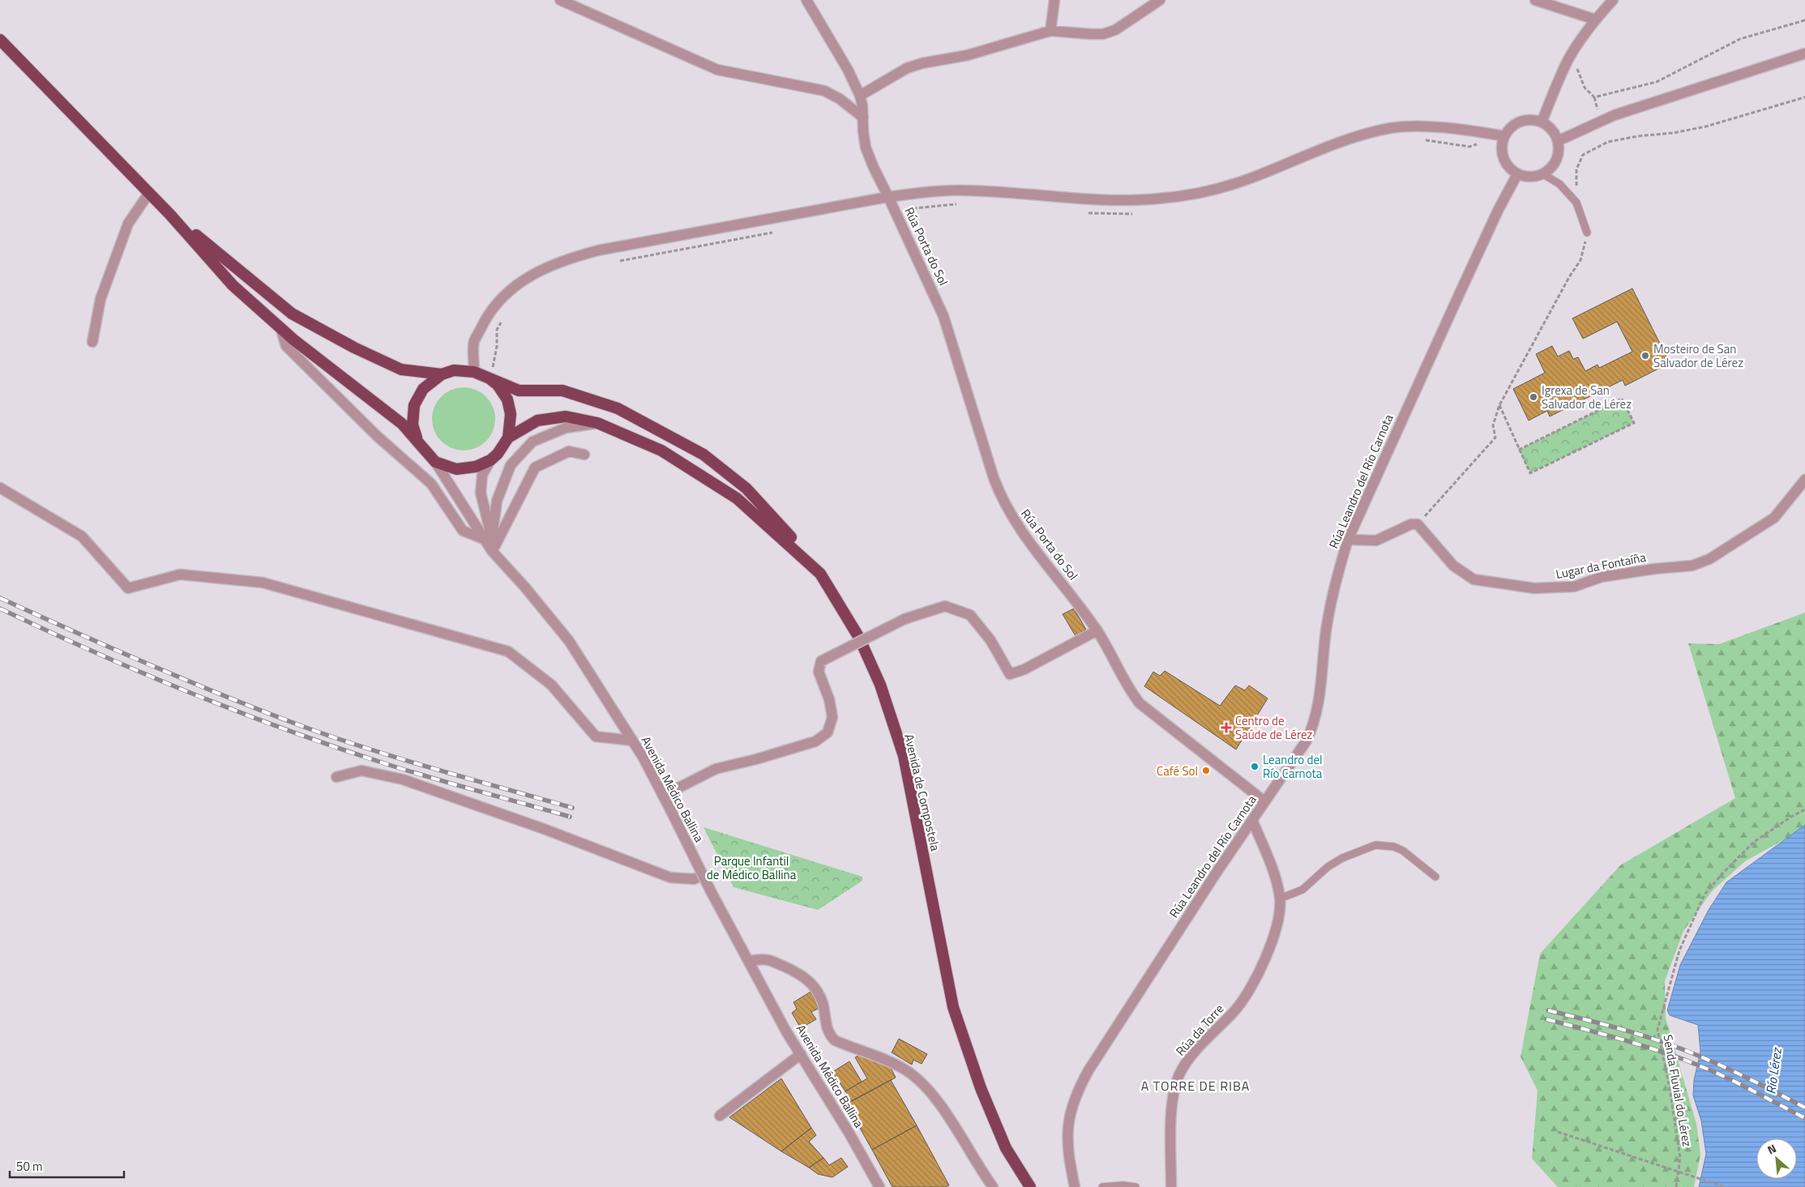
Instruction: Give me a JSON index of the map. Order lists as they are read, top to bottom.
{
  "streets": {
    "highway": ["Avenida de Compostela"],
    "street": [
      "Rúa Porta do Sol",
      "Rúa Leandro del Río Carnota",
      "Lugar da Fontaíña",
      "Avenida Médico Ballina",
      "Rúa da Torre"
    ],
    "path": ["Senda Fluvial do Lérez"]
  },
  "crossings": [
    ["Rúa Porta do Sol", "Rúa Leandro del Río Carnota"],
    ["Rúa Leandro del Río Carnota", "Rúa da Torre"],
    ["Avenida Médico Ballina", "Avenida de Compostela"]
  ],
  "districts": ["A TORRE DE RIBA"],
  "water": ["Río Lérez"],
  "parks": ["Parque Infantil de Médico Ballina"],
  "places": {
    "other": [
      "Mosteiro de San Salvador de Lérez",
      "Igrexa de San Salvador de Lérez",
      "Leandro del Río Carnota",
      "Café Sol"
    ],
    "health": ["Centro de Saúde de Lérez"]
  },
  "scale_bar": "50 m",
  "north": "top left"
}
